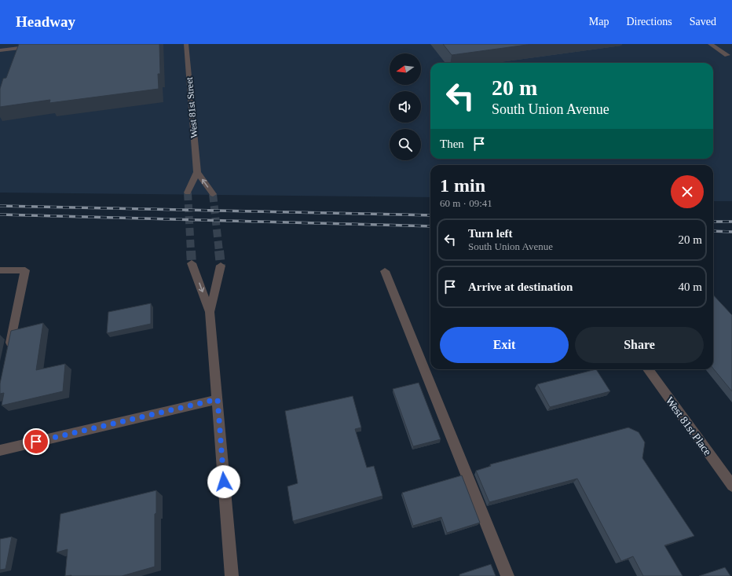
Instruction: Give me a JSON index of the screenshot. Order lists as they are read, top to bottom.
{
  "streets": {
    "street": ["West 81st Street", "West 81st Place"]
  },
  "north": "left",
  "page": {
    "header": "Headway",
    "nav": ["Map", "Directions", "Saved"],
    "turn": ["20 m", "South Union Avenue"],
    "then": "Then",
    "heading": ["1 min", "60 m · 09:41"],
    "list": [
      {
        "name": "Turn left",
        "note": "South Union Avenue",
        "value": "20 m"
      },
      {
        "name": "Arrive at destination",
        "value": "40 m"
      }
    ],
    "buttons": ["Exit", "Share"]
  }
}
